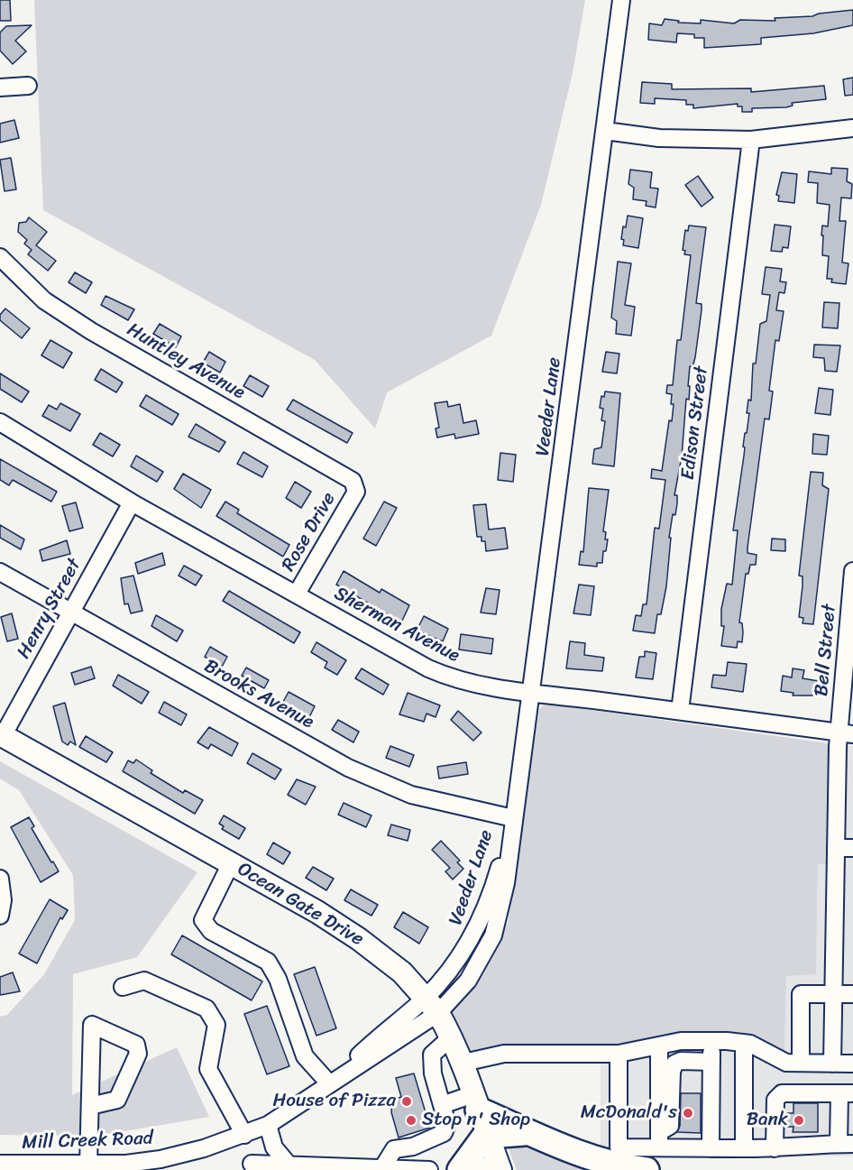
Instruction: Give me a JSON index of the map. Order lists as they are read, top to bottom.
{
  "streets": {
    "main road": ["Ocean Gate Drive"],
    "street": [
      "Huntley Avenue",
      "Veeder Lane",
      "Edison Street",
      "Rose Drive",
      "Henry Street",
      "Sherman Avenue",
      "Bell Street",
      "Brooks Avenue",
      "Mill Creek Road"
    ]
  },
  "crossings": [
    ["Huntley Avenue", "Rose Drive"],
    ["Veeder Lane", "Sherman Avenue"],
    ["Veeder Lane", "Brooks Avenue"],
    ["Veeder Lane", "Ocean Gate Drive"],
    ["Veeder Lane", "Mill Creek Road"],
    ["Edison Street", "Sherman Avenue"],
    ["Rose Drive", "Sherman Avenue"],
    ["Henry Street", "Sherman Avenue"],
    ["Henry Street", "Brooks Avenue"],
    ["Henry Street", "Ocean Gate Drive"],
    ["Sherman Avenue", "Bell Street"],
    ["Ocean Gate Drive", "Mill Creek Road"]
  ],
  "places": [
    "House of Pizza",
    "McDonald's",
    "Stop n' Shop",
    "Bank"
  ]
}
